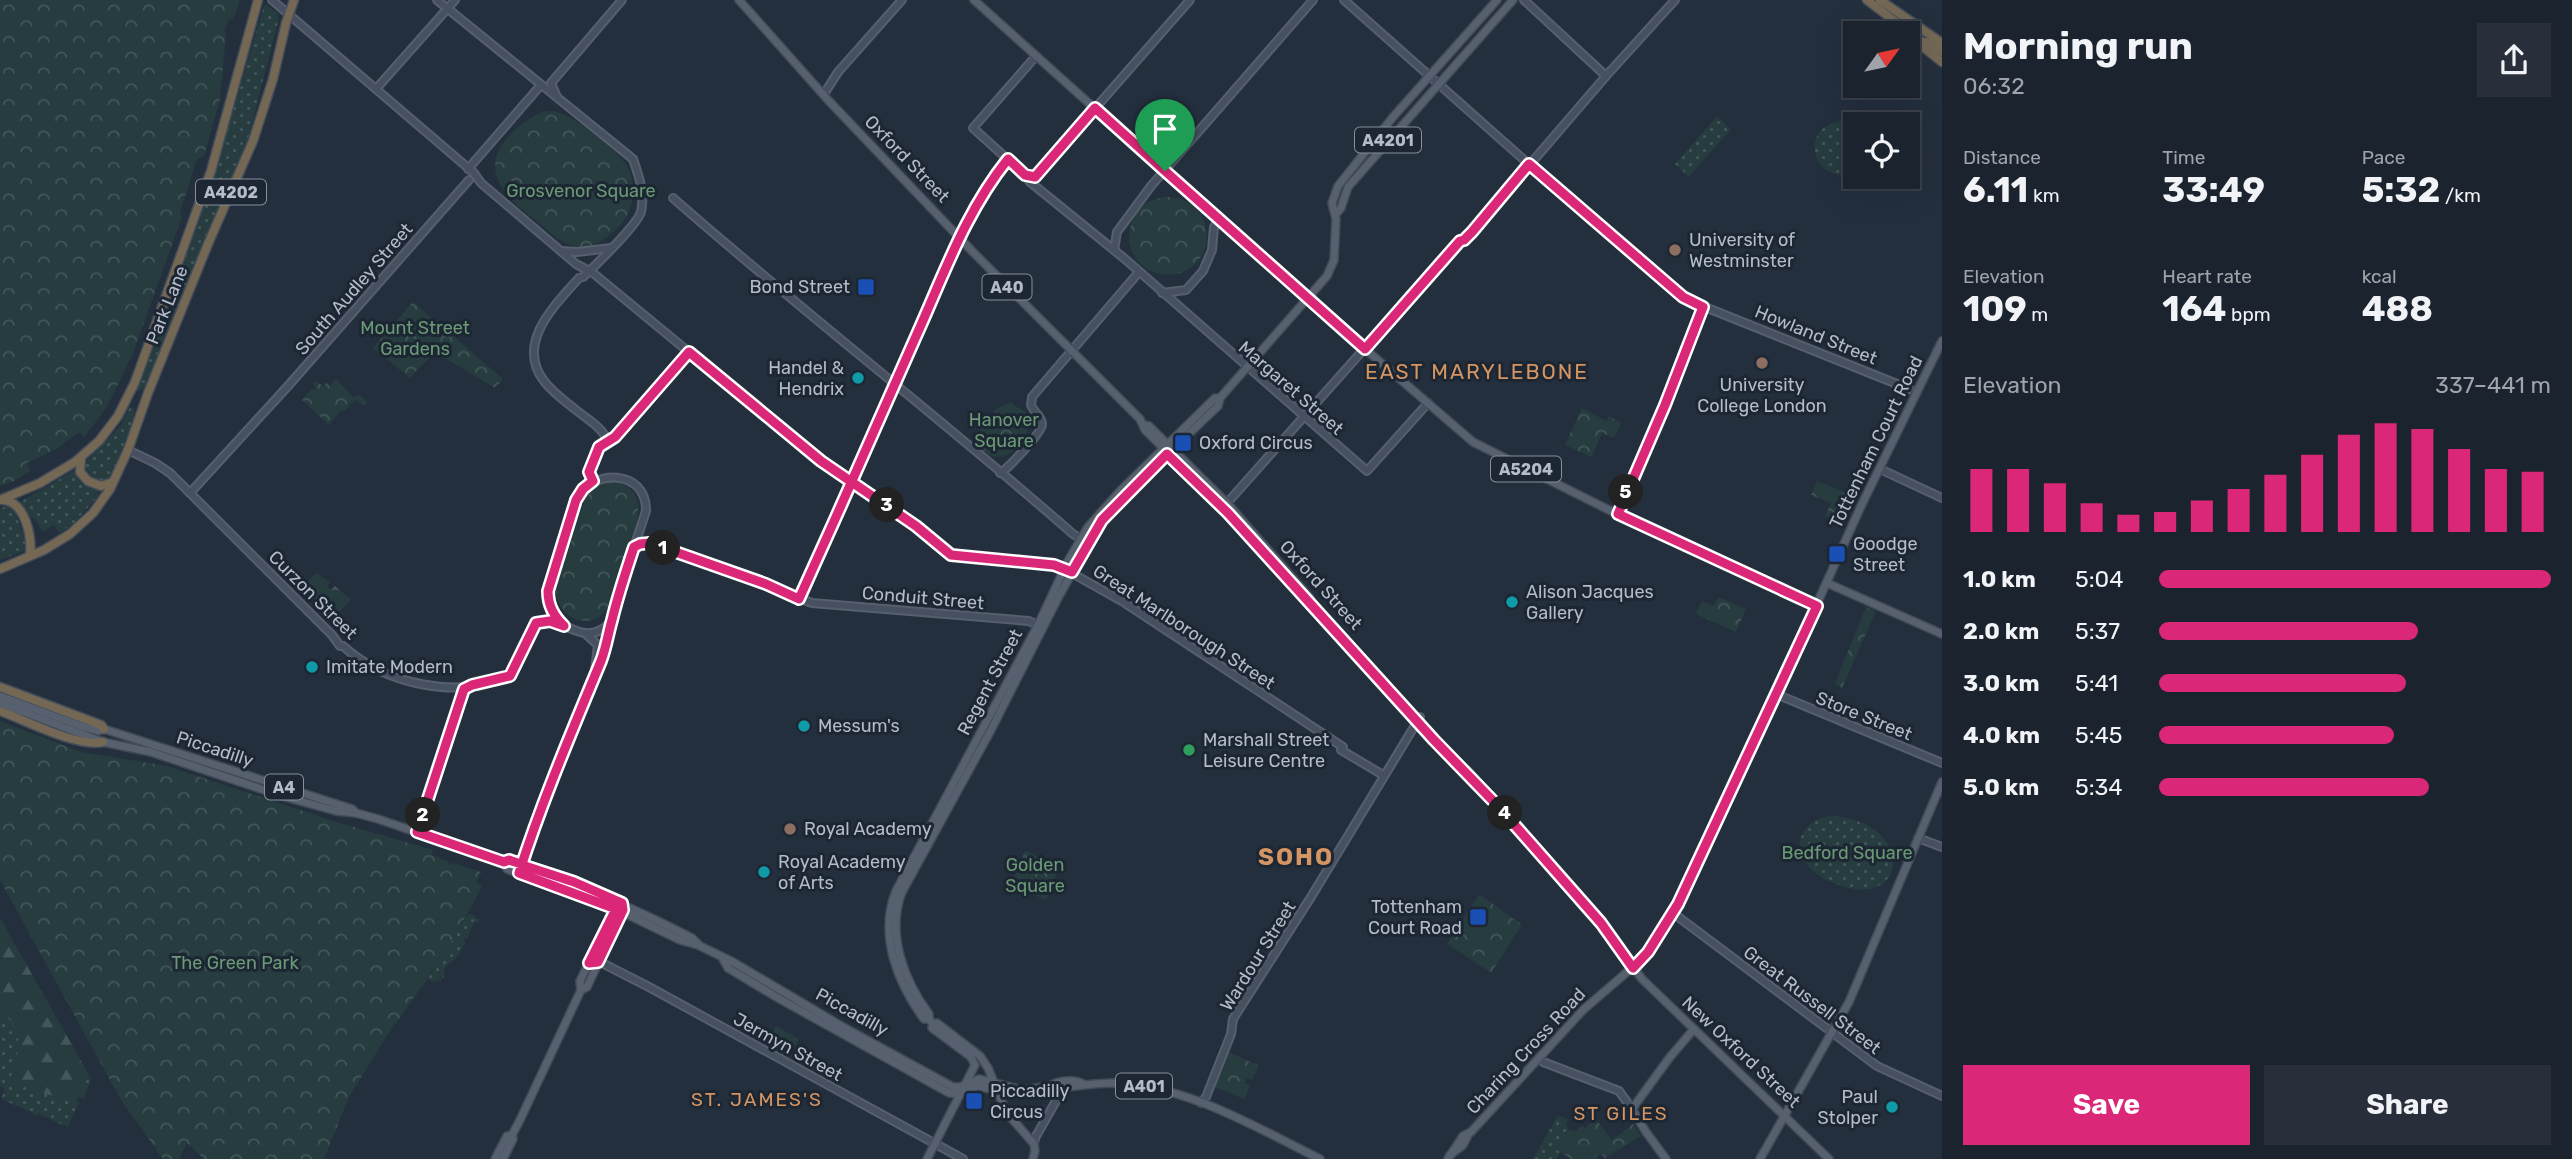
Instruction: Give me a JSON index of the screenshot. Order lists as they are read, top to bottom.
{
  "streets": {
    "highway": ["A4202", "Park Lane", "A4"],
    "main road": [
      "A4201",
      "Oxford Street",
      "A40",
      "Tottenham Court Road",
      "A5204",
      "Regent Street",
      "Piccadilly",
      "Charing Cross Road",
      "New Oxford Street",
      "A401"
    ],
    "street": [
      "South Audley Street",
      "Howland Street",
      "Margaret Street",
      "Curzon Street",
      "Conduit Street",
      "Great Marlborough Street",
      "Store Street",
      "Wardour Street",
      "Great Russell Street",
      "Jermyn Street"
    ]
  },
  "crossings": [
    ["A4201", "Howland Street"],
    ["A4201", "A5204"],
    ["A4201", "Regent Street"],
    ["Oxford Street", "Tottenham Court Road"],
    ["Oxford Street", "Regent Street"],
    ["Oxford Street", "Wardour Street"],
    ["Oxford Street", "Charing Cross Road"],
    ["Oxford Street", "New Oxford Street"],
    ["A4202", "Park Lane"],
    ["South Audley Street", "Curzon Street"],
    ["Park Lane", "Curzon Street"],
    ["Howland Street", "Tottenham Court Road"],
    ["Margaret Street", "A5204"],
    ["Margaret Street", "Regent Street"],
    ["Tottenham Court Road", "A5204"],
    ["Tottenham Court Road", "Store Street"],
    ["Tottenham Court Road", "Great Russell Street"],
    ["Tottenham Court Road", "Charing Cross Road"],
    ["Tottenham Court Road", "New Oxford Street"],
    ["A5204", "Regent Street"],
    ["Conduit Street", "Regent Street"],
    ["Great Marlborough Street", "Regent Street"],
    ["Great Marlborough Street", "Wardour Street"],
    ["Regent Street", "Piccadilly"],
    ["Regent Street", "A4"],
    ["Regent Street", "A401"],
    ["Piccadilly", "A4"],
    ["A4", "A401"],
    ["Wardour Street", "A401"],
    ["Charing Cross Road", "New Oxford Street"]
  ],
  "districts": [
    "EAST MARYLEBONE",
    "SOHO",
    "ST. JAMES'S",
    "ST GILES"
  ],
  "parks": [
    "Grosvenor Square",
    "Mount Street Gardens",
    "Hanover Square",
    "Bedford Square",
    "Golden Square",
    "The Green Park"
  ],
  "places": {
    "other": [
      "University of Westminster",
      "University College London",
      "Handel & Hendrix",
      "Alison Jacques Gallery",
      "Imitate Modern",
      "Messum's",
      "Marshall Street Leisure Centre",
      "Royal Academy",
      "Royal Academy of Arts",
      "Paul Stolper"
    ],
    "transit": [
      "Bond Street",
      "Oxford Circus",
      "Goodge Street",
      "Tottenham Court Road",
      "Piccadilly Circus"
    ]
  },
  "north": "top right",
  "page": {
    "heading": ["Morning run", "06:32"],
    "stats": [
      ["Distance", "6.11 km"],
      ["Time", "33:49"],
      ["Pace", "5:32 /km"],
      ["Elevation", "109 m"],
      ["Heart rate", "164 bpm"],
      ["kcal", "488"]
    ],
    "chart": ["Elevation", "337–441 m"],
    "pins": [
      "5",
      "3",
      "1",
      "4",
      "2"
    ],
    "list": [
      {
        "name": "1.0 km",
        "note": "5:04"
      },
      {
        "name": "2.0 km",
        "note": "5:37"
      },
      {
        "name": "3.0 km",
        "note": "5:41"
      },
      {
        "name": "4.0 km",
        "note": "5:45"
      },
      {
        "name": "5.0 km",
        "note": "5:34"
      }
    ],
    "buttons": ["Save", "Share"]
  }
}
